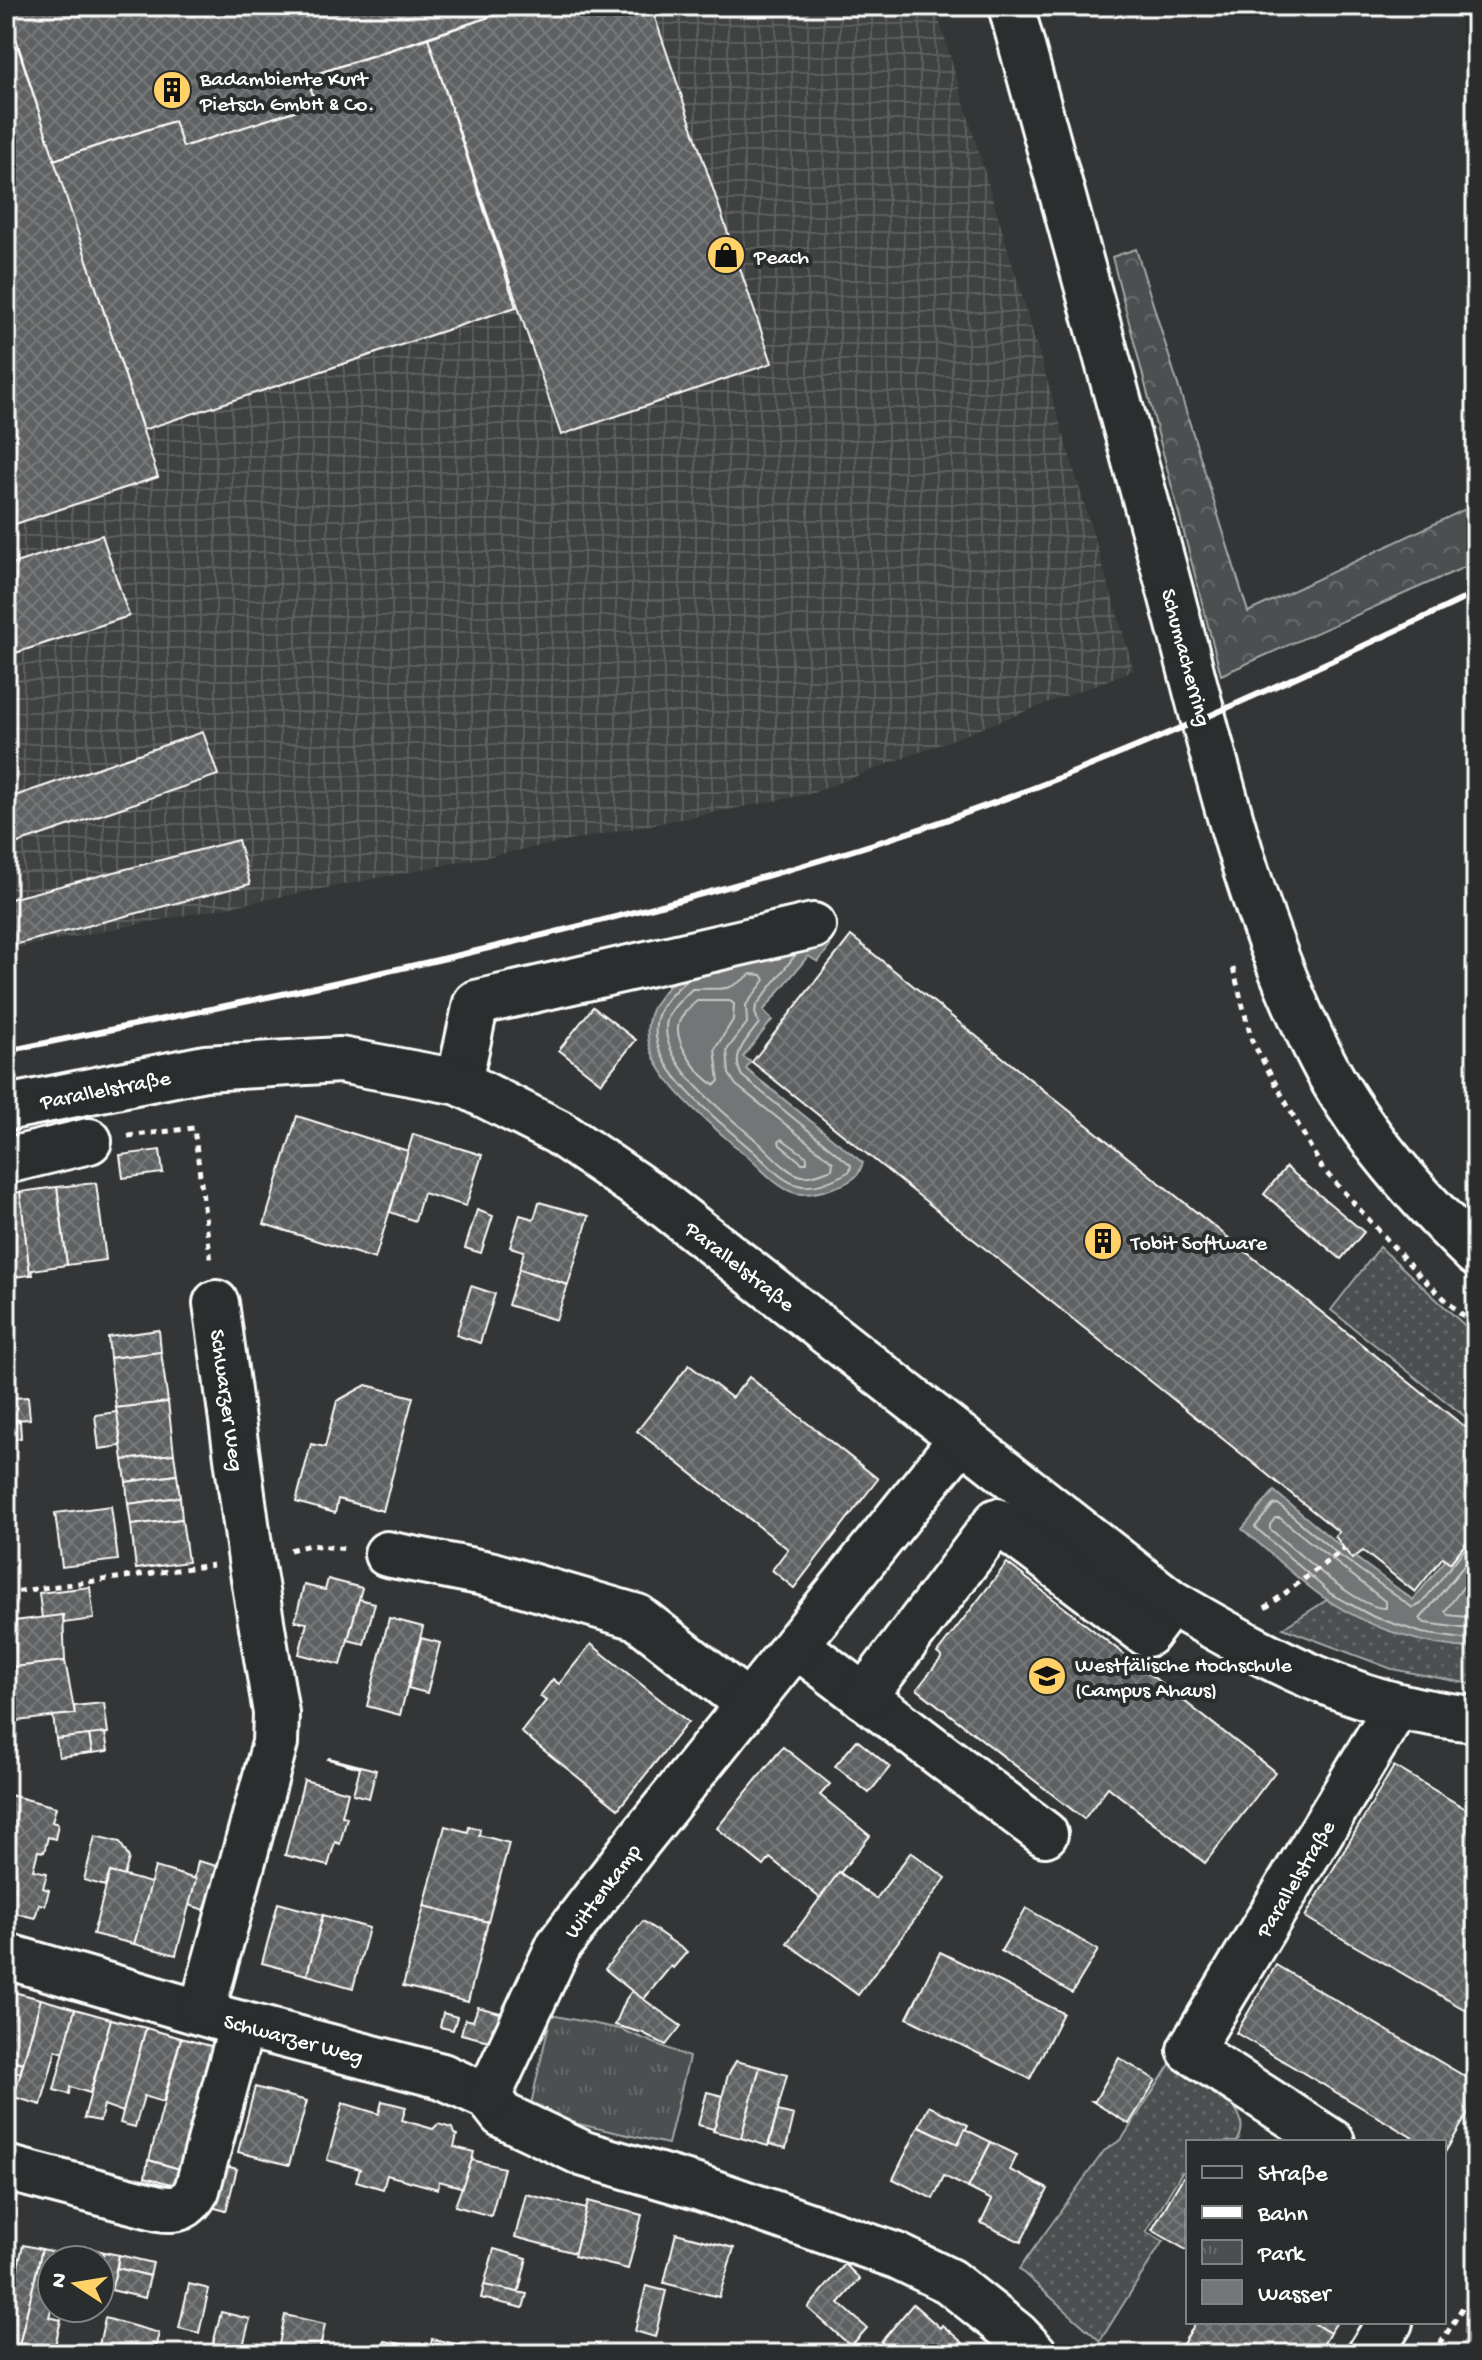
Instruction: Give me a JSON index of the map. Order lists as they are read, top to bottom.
{
  "streets": {
    "street": [
      "Schumacherring",
      "Parallelstraße",
      "Schwarzer Weg",
      "Wittenkamp"
    ]
  },
  "crossings": [
    ["Parallelstraße", "Wittenkamp"],
    ["Schwarzer Weg", "Wittenkamp"]
  ],
  "places": {
    "building": ["Badambiente Kurt Pietsch GmbH & Co.", "Tobit Software"],
    "shop": ["Peach"],
    "school or university": ["Westfälische Hochschule (Campus Ahaus)"]
  },
  "legend": [
    "Straße",
    "Bahn",
    "Park",
    "Wasser"
  ],
  "north": "left"
}
